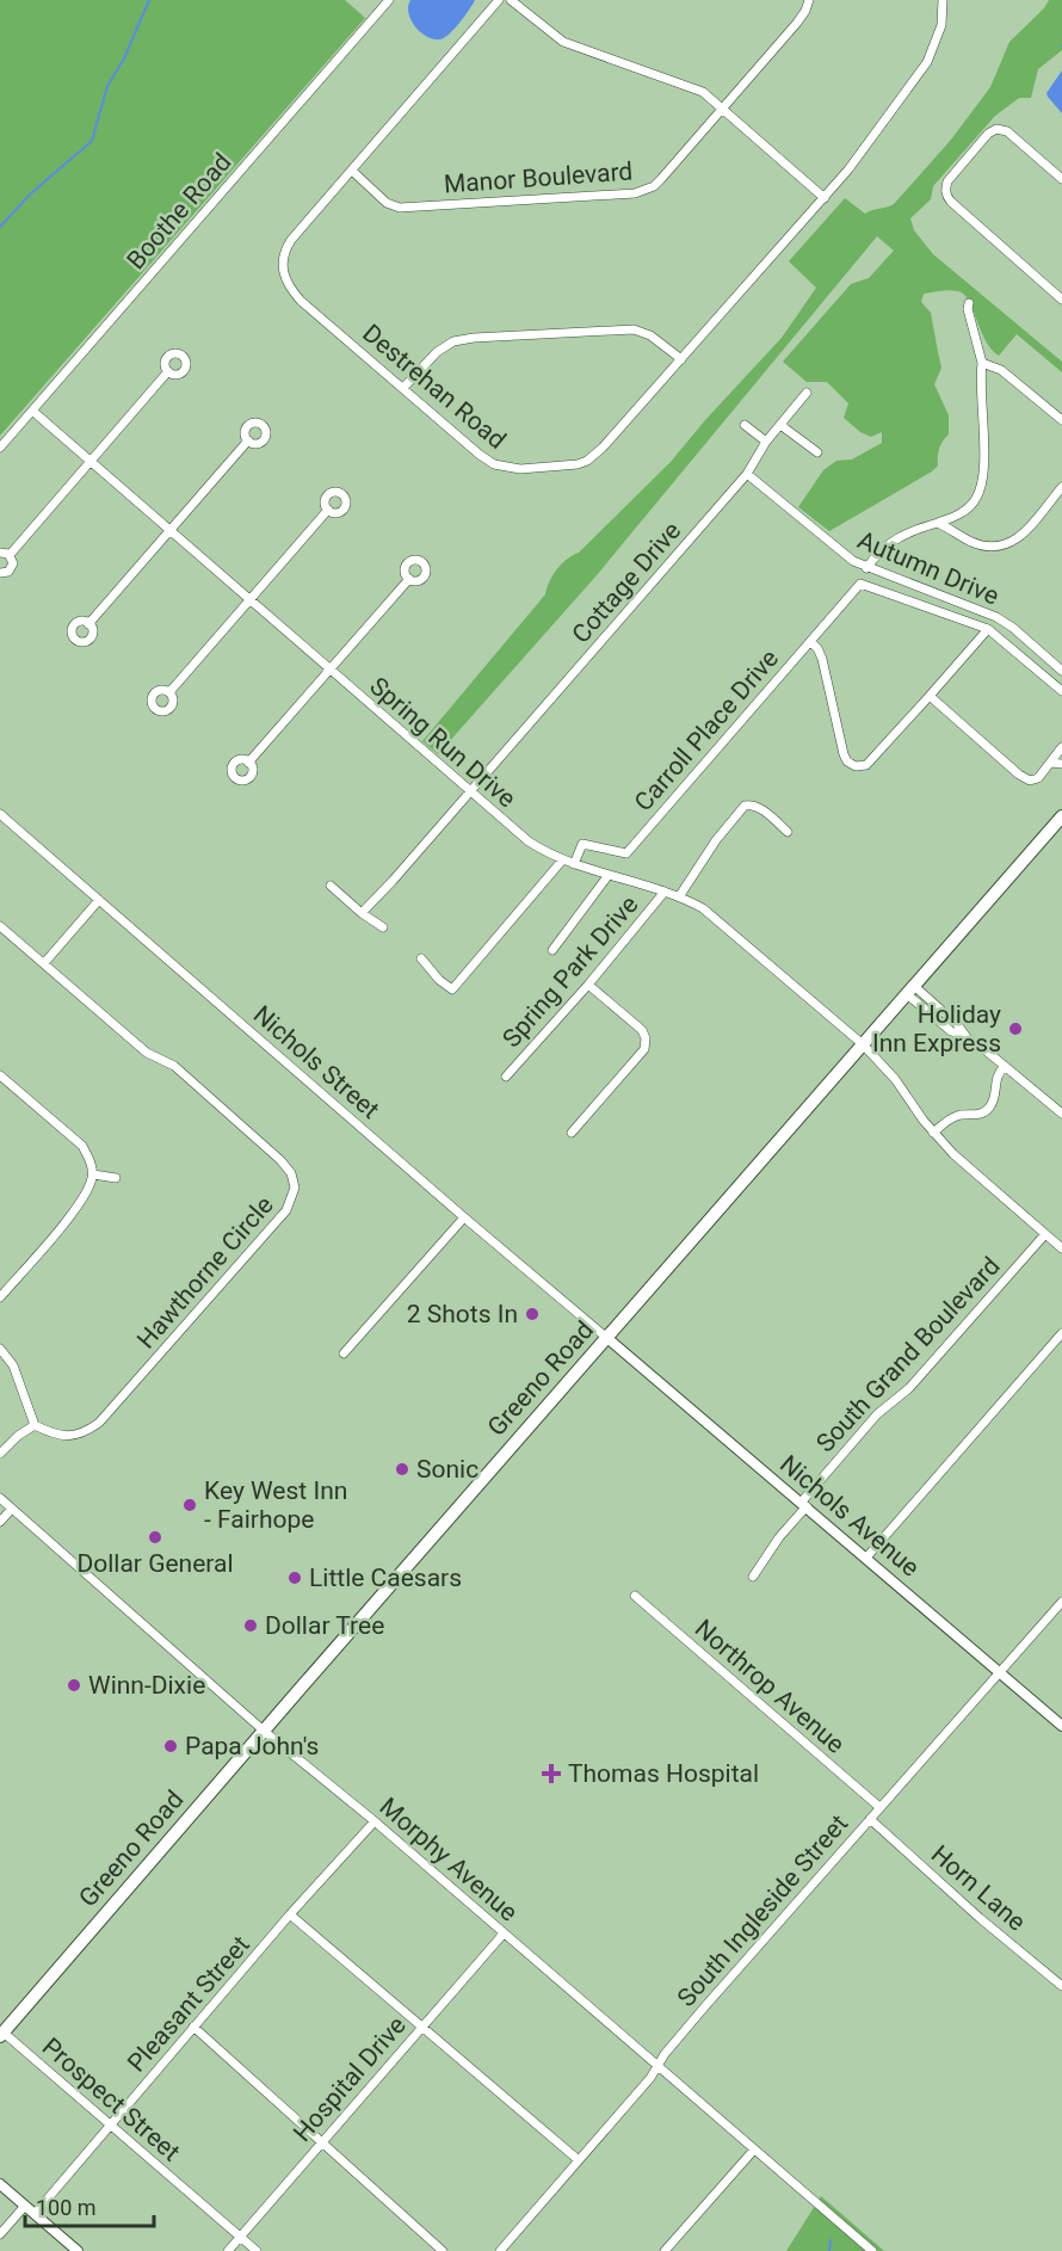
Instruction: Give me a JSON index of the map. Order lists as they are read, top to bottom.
{
  "streets": {
    "main road": ["Greeno Road"],
    "street": [
      "Manor Boulevard",
      "Boothe Road",
      "Destrehan Road",
      "Autumn Drive",
      "Cottage Drive",
      "Carroll Place Drive",
      "Spring Run Drive",
      "Spring Park Drive",
      "Nichols Street",
      "Hawthorne Circle",
      "South Grand Boulevard",
      "Nichols Avenue",
      "Northrop Avenue",
      "Morphy Avenue",
      "Horn Lane",
      "South Ingleside Street",
      "Pleasant Street",
      "Hospital Drive",
      "Prospect Street"
    ]
  },
  "crossings": [
    ["Manor Boulevard", "Destrehan Road"],
    ["Boothe Road", "Spring Run Drive"],
    ["Autumn Drive", "Cottage Drive"],
    ["Cottage Drive", "Spring Run Drive"],
    ["Carroll Place Drive", "Spring Run Drive"],
    ["Spring Run Drive", "Spring Park Drive"],
    ["Spring Run Drive", "South Grand Boulevard"],
    ["Spring Run Drive", "Greeno Road"],
    ["Nichols Street", "Greeno Road"],
    ["Nichols Street", "Nichols Avenue"],
    ["South Grand Boulevard", "Nichols Avenue"],
    ["Greeno Road", "Nichols Avenue"],
    ["Greeno Road", "Morphy Avenue"],
    ["Greeno Road", "Prospect Street"],
    ["Nichols Avenue", "South Ingleside Street"],
    ["Northrop Avenue", "South Ingleside Street"],
    ["Morphy Avenue", "South Ingleside Street"],
    ["Morphy Avenue", "Pleasant Street"],
    ["Morphy Avenue", "Hospital Drive"],
    ["Horn Lane", "South Ingleside Street"],
    ["Pleasant Street", "Prospect Street"],
    ["Hospital Drive", "Prospect Street"]
  ],
  "places": {
    "other": [
      "Holiday Inn Express",
      "2 Shots In",
      "Sonic",
      "Key West Inn - Fairhope",
      "Dollar General",
      "Little Caesars",
      "Dollar Tree",
      "Winn-Dixie",
      "Papa John's"
    ],
    "health": ["Thomas Hospital"]
  },
  "scale_bar": "100 m"
}
